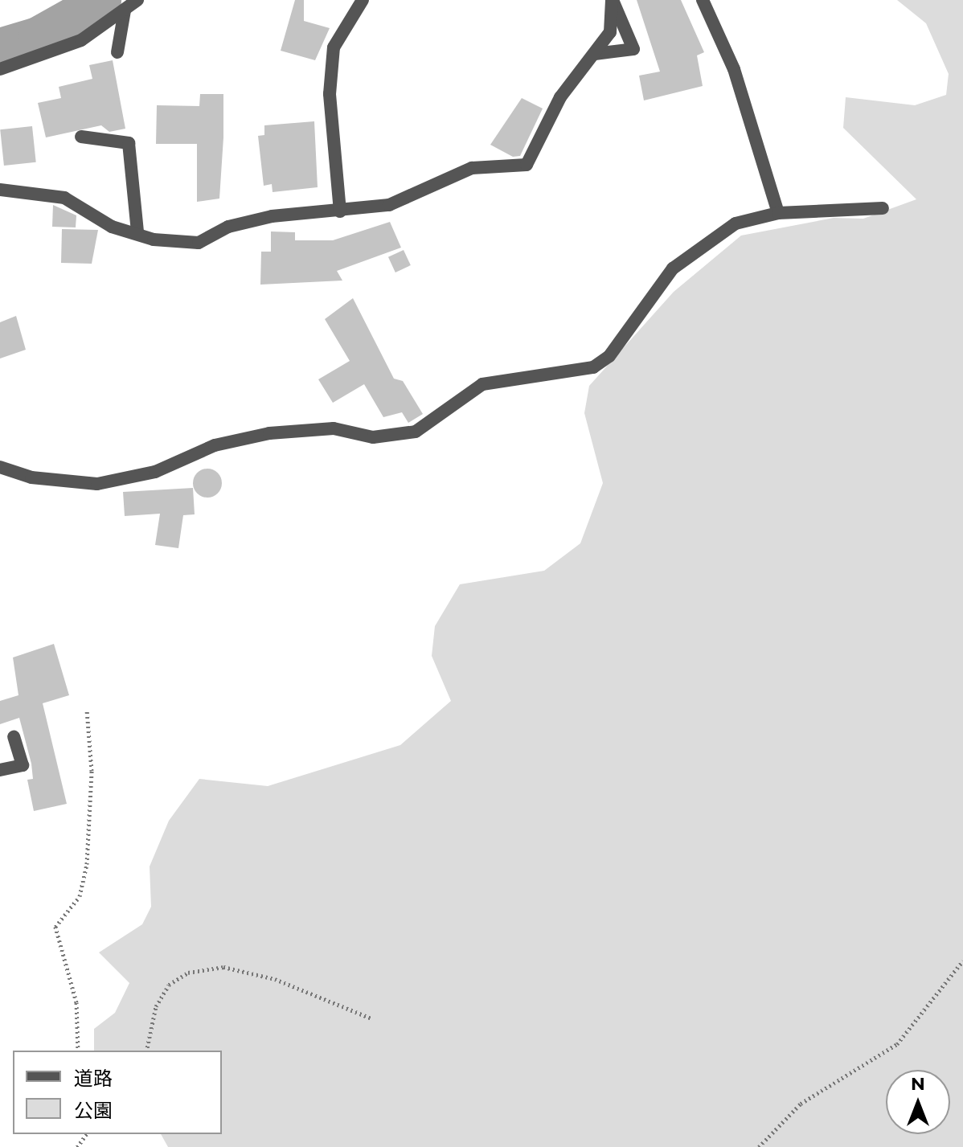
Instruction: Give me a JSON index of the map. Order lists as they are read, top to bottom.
{
  "legend": ["道路", "公園"],
  "north": "top"
}
